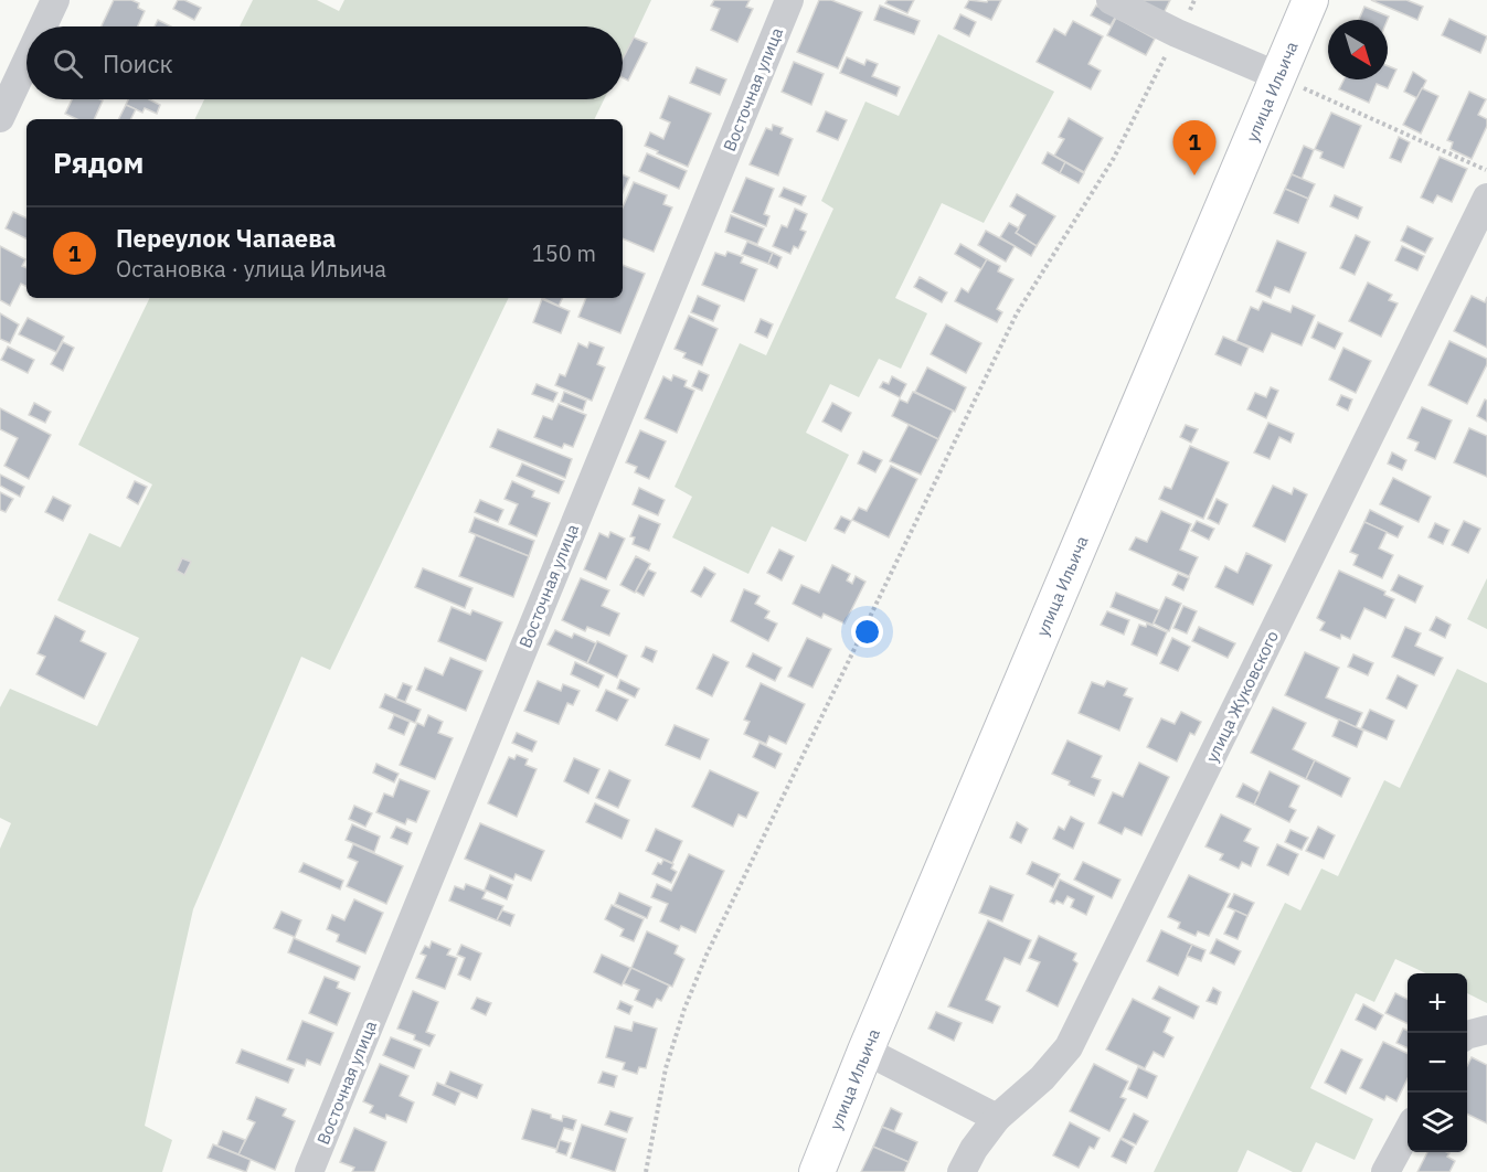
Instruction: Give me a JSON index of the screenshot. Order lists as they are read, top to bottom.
{
  "streets": {
    "main road": ["улица Ильича"],
    "street": ["Восточная улица", "улица Жуковского"]
  },
  "north": "bottom right",
  "page": {
    "search": "Поиск",
    "heading": "Рядом",
    "pins": "1",
    "list": [
      {
        "mark": "1",
        "name": "Переулок Чапаева",
        "note": "Остановка · улица Ильича",
        "value": "150 m"
      }
    ],
    "map_buttons": ["+", "−"]
  }
}
